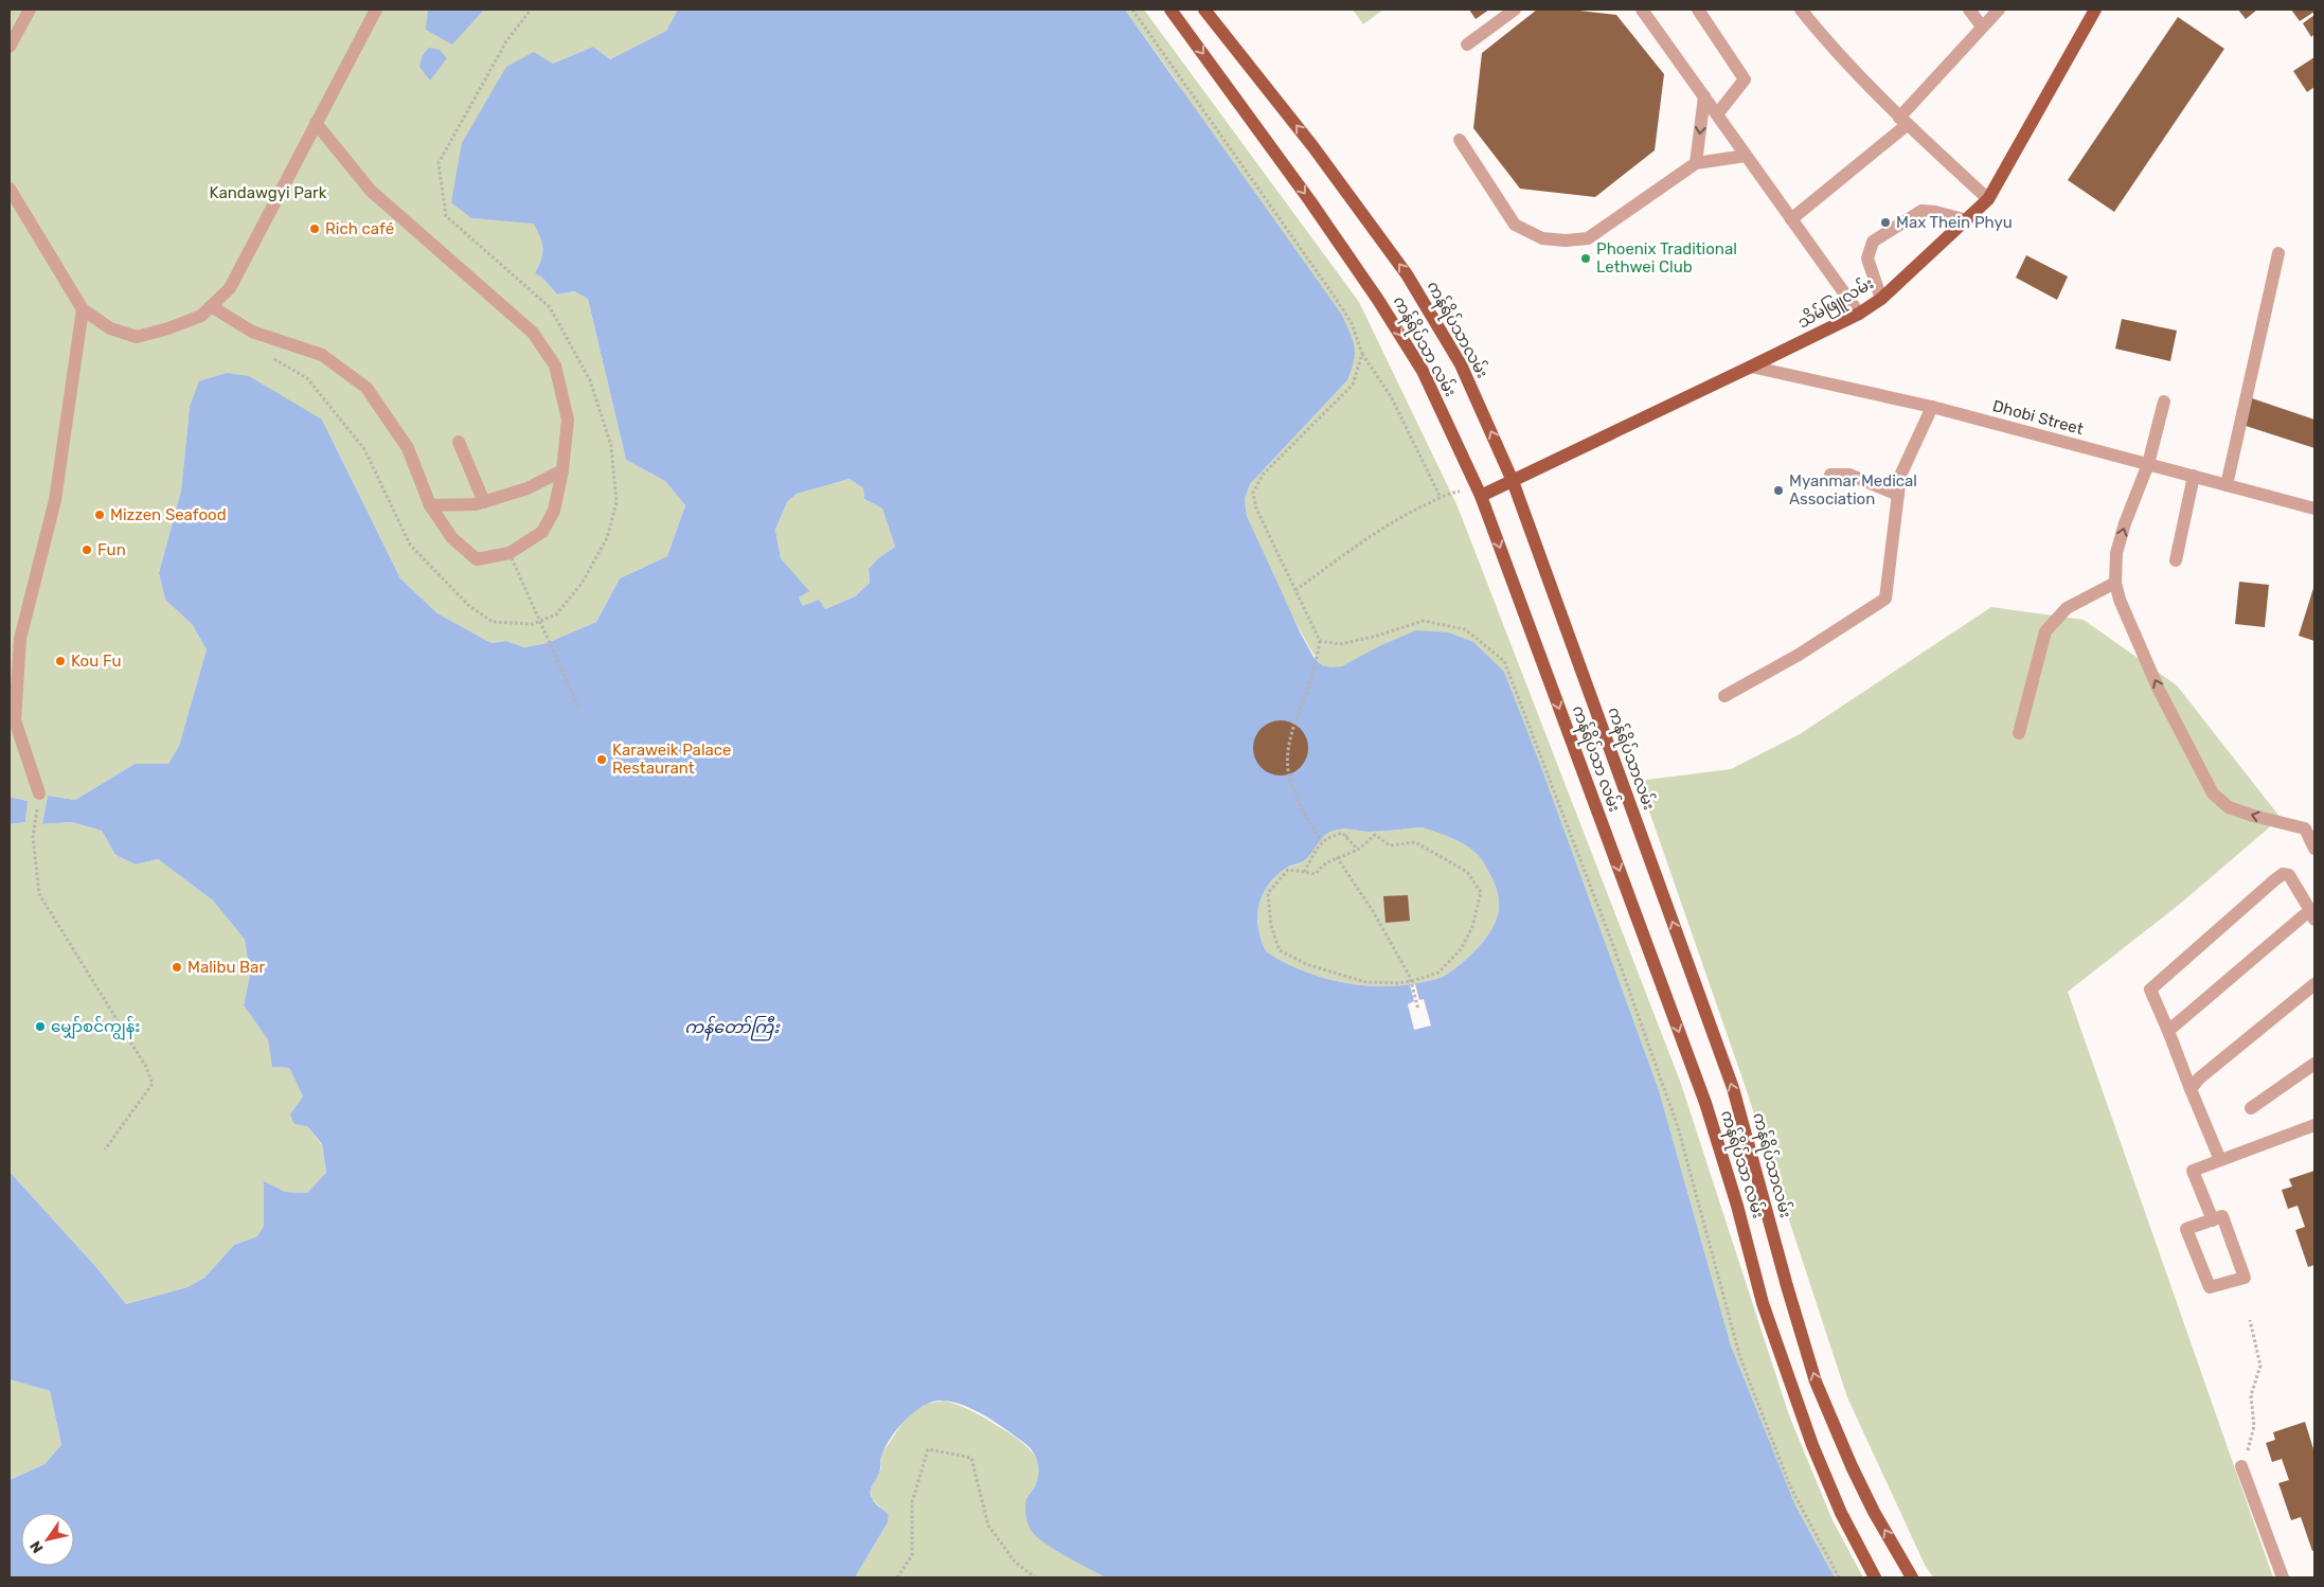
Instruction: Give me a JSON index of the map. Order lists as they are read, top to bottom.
{
  "streets": {
    "main road": ["သိမ်ဖြူလမ်း", "ကန်ရိပ်သာလမ်း", "ကန်ရိပ်သာ လမ်း"],
    "street": ["Dhobi Street"]
  },
  "crossings": [
    ["သိမ်ဖြူလမ်း", "ကန်ရိပ်သာလမ်း"],
    ["သိမ်ဖြူလမ်း", "ကန်ရိပ်သာ လမ်း"],
    ["သိမ်ဖြူလမ်း", "Dhobi Street"]
  ],
  "one_way": ["ကန်ရိပ်သာလမ်း", "ကန်ရိပ်သာ လမ်း"],
  "water": ["ကန်တော်ကြီး"],
  "parks": ["Kandawgyi Park"],
  "places": [
    "Max Thein Phyu",
    "Rich café",
    "Phoenix Traditional Lethwei Club",
    "Myanmar Medical Association",
    "Mizzen Seafood",
    "Fun",
    "Kou Fu",
    "Karaweik Palace Restaurant",
    "Malibu Bar",
    "မျှော်စင်ကျွန်း"
  ],
  "north": "bottom left"
}
